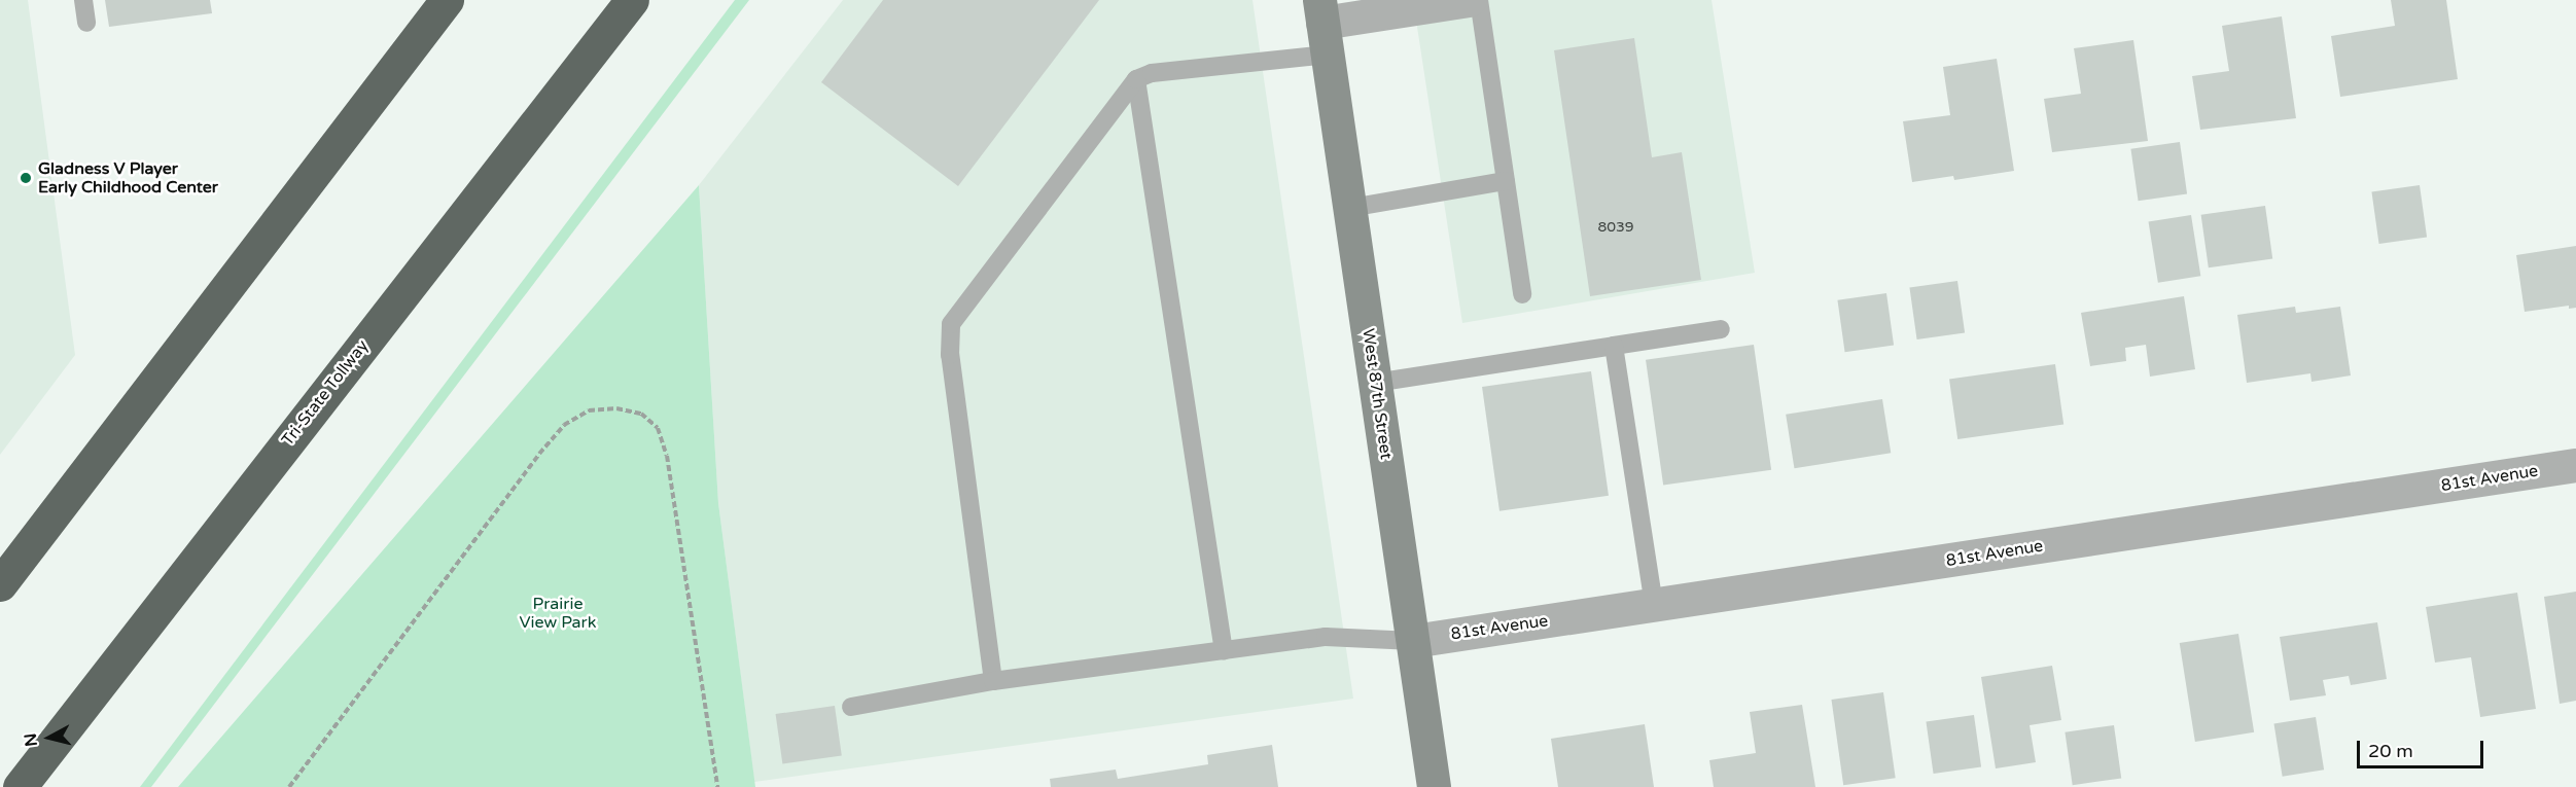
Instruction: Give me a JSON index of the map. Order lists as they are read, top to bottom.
{
  "streets": {
    "highway": ["Tri-State Tollway"],
    "main road": ["West 87th Street"],
    "street": ["81st Avenue"]
  },
  "crossings": [
    ["West 87th Street", "81st Avenue"]
  ],
  "parks": ["Prairie View Park"],
  "places": ["Gladness V Player Early Childhood Center"],
  "house_numbers": ["8039"],
  "scale_bar": "20 m",
  "north": "left"
}
